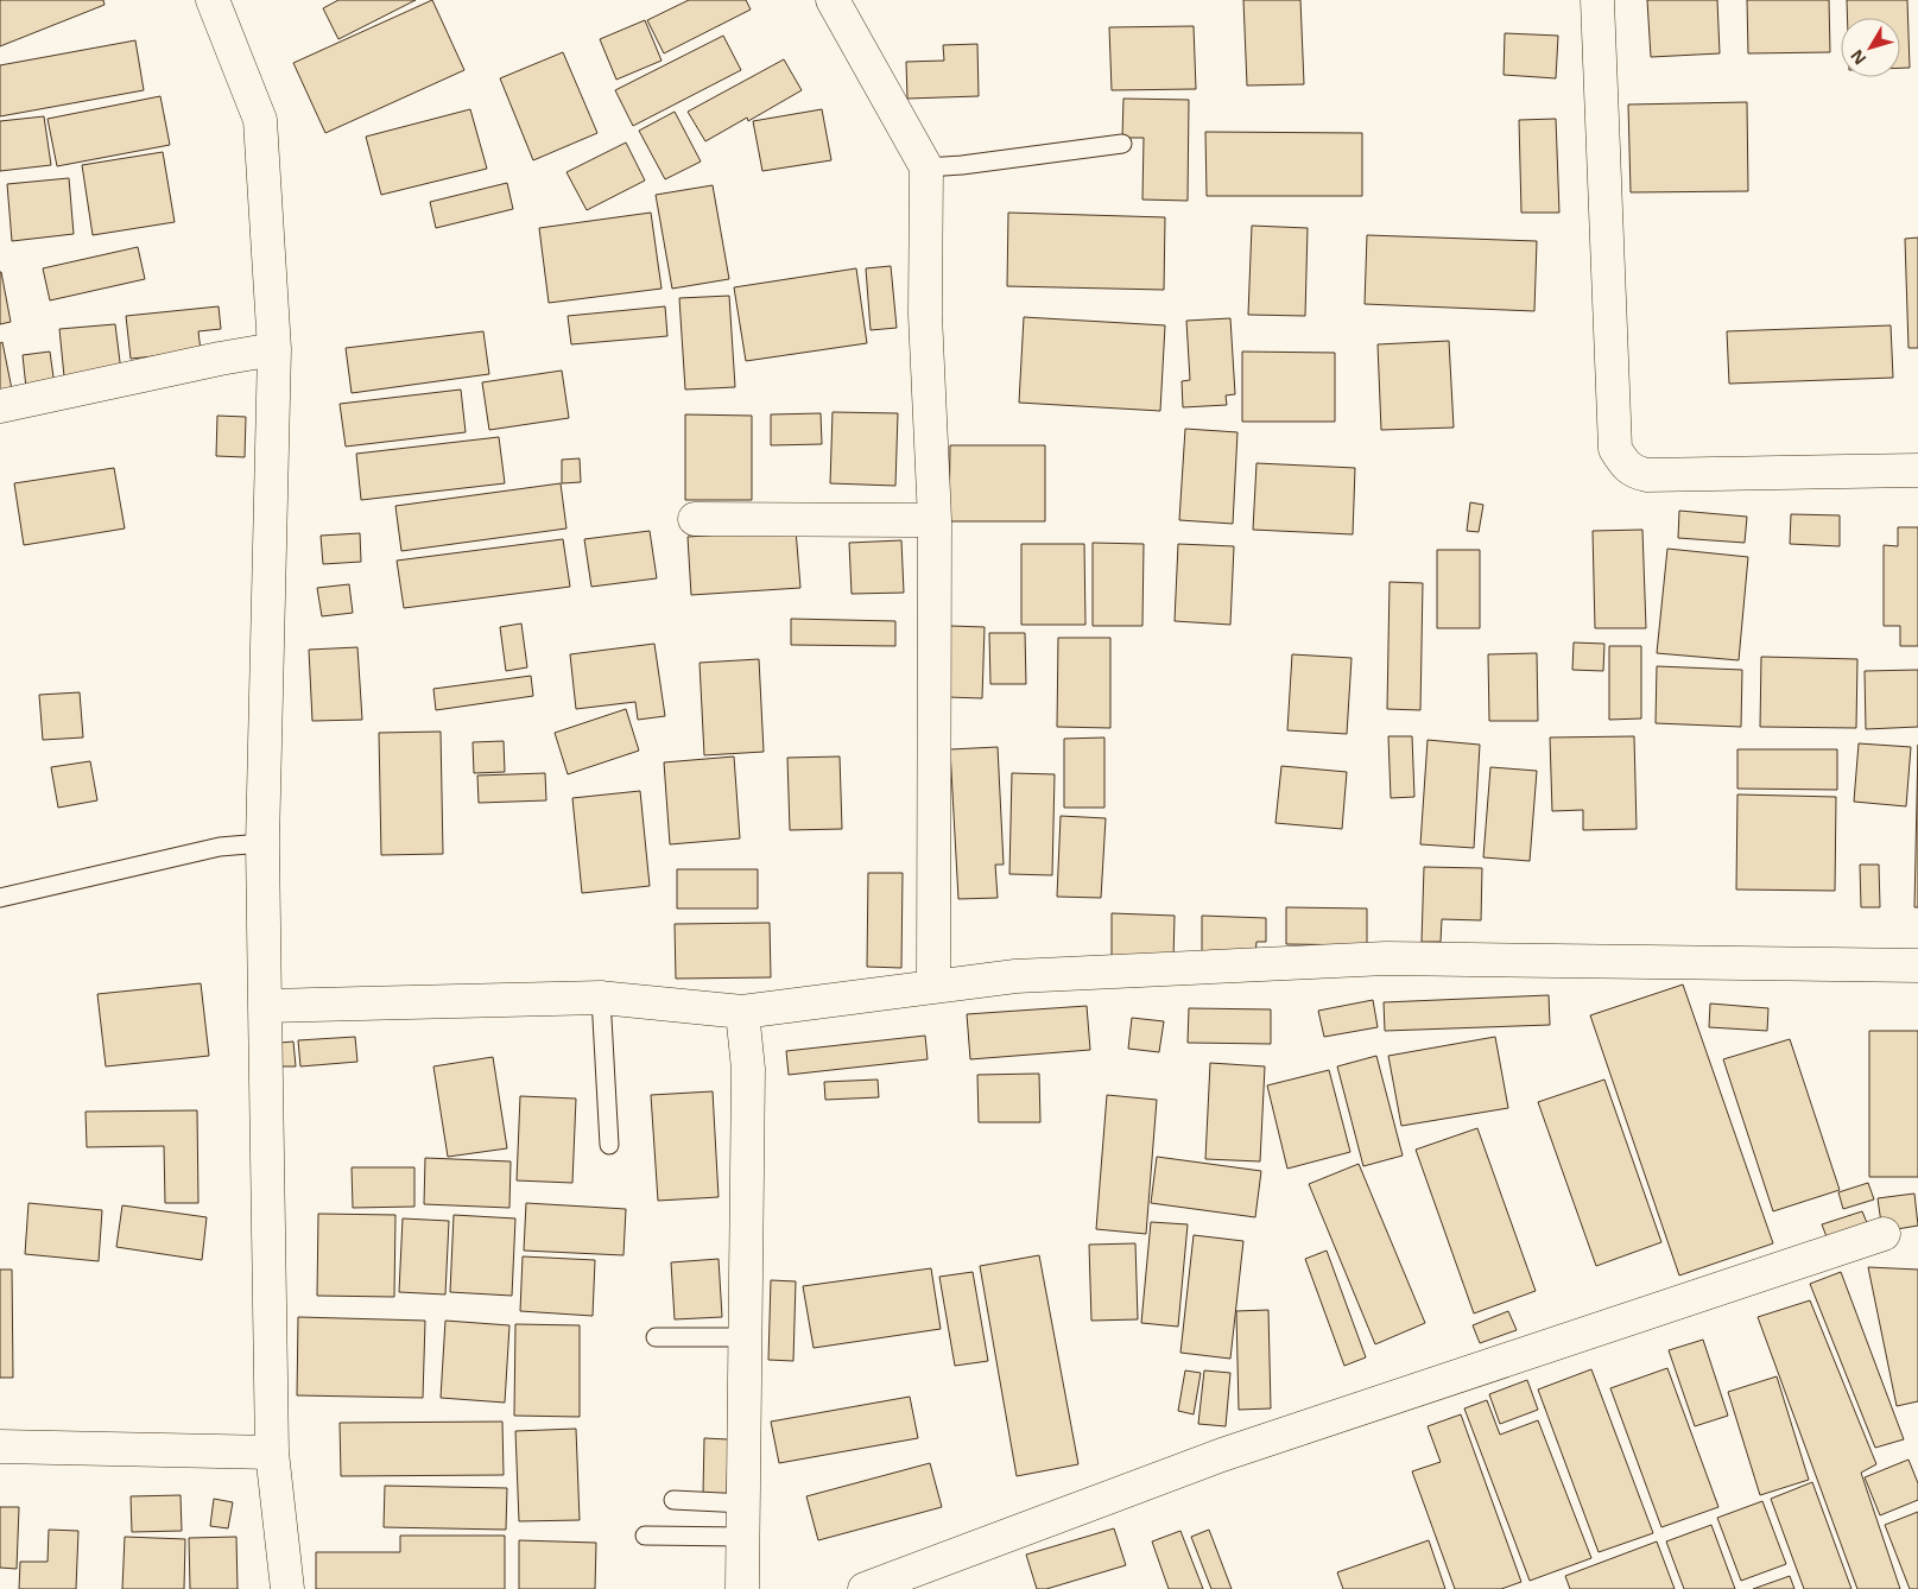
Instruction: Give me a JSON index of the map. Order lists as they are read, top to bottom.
{
  "north": "bottom left"
}
